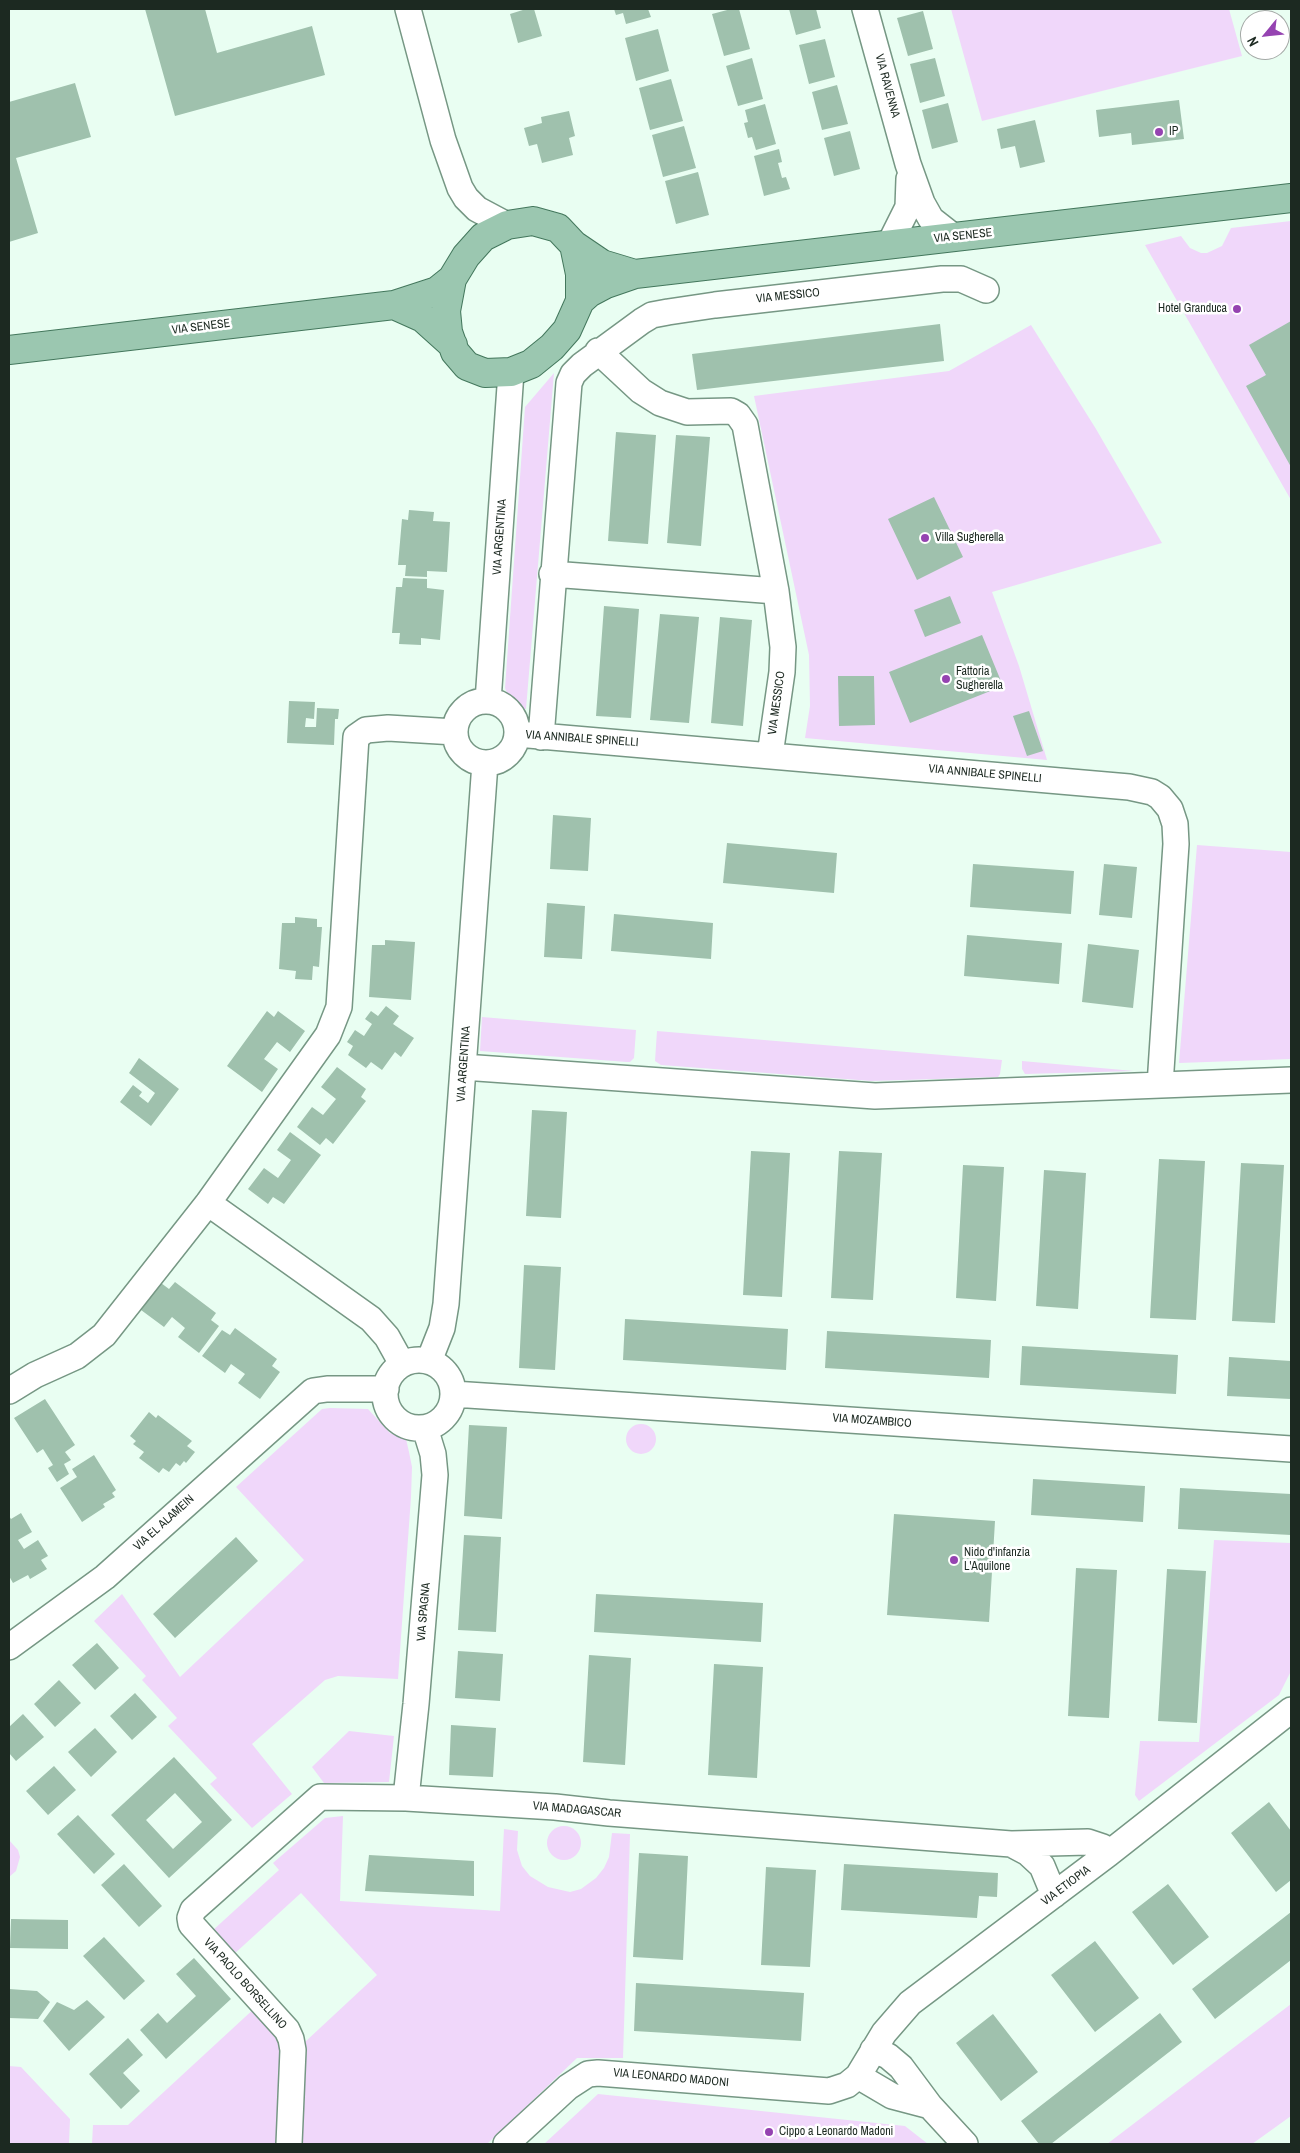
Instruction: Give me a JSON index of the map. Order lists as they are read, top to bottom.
{
  "streets": {
    "main road": ["VIA SENESE"],
    "street": [
      "VIA RAVENNA",
      "VIA MESSICO",
      "VIA ARGENTINA",
      "VIA ANNIBALE SPINELLI",
      "VIA MOZAMBICO",
      "VIA EL ALAMEIN",
      "VIA SPAGNA",
      "VIA MADAGASCAR",
      "VIA ETIOPIA",
      "VIA PAOLO BORSELLINO",
      "VIA LEONARDO MADONI"
    ]
  },
  "crossings": [
    ["VIA RAVENNA", "VIA SENESE"],
    ["VIA SENESE", "VIA ARGENTINA"],
    ["VIA MESSICO", "VIA ARGENTINA"],
    ["VIA MESSICO", "VIA ANNIBALE SPINELLI"],
    ["VIA ARGENTINA", "VIA ANNIBALE SPINELLI"],
    ["VIA ARGENTINA", "VIA MOZAMBICO"],
    ["VIA ARGENTINA", "VIA EL ALAMEIN"],
    ["VIA ARGENTINA", "VIA SPAGNA"],
    ["VIA MOZAMBICO", "VIA EL ALAMEIN"],
    ["VIA MOZAMBICO", "VIA SPAGNA"],
    ["VIA EL ALAMEIN", "VIA SPAGNA"],
    ["VIA SPAGNA", "VIA MADAGASCAR"],
    ["VIA MADAGASCAR", "VIA ETIOPIA"],
    ["VIA MADAGASCAR", "VIA PAOLO BORSELLINO"],
    ["VIA ETIOPIA", "VIA LEONARDO MADONI"]
  ],
  "places": [
    "IP",
    "Hotel Granduca",
    "Villa Sugherella",
    "Fattoria Sugherella",
    "Nido d'infanzia L'Aquilone",
    "Cippo a Leonardo Madoni"
  ],
  "north": "bottom left"
}
